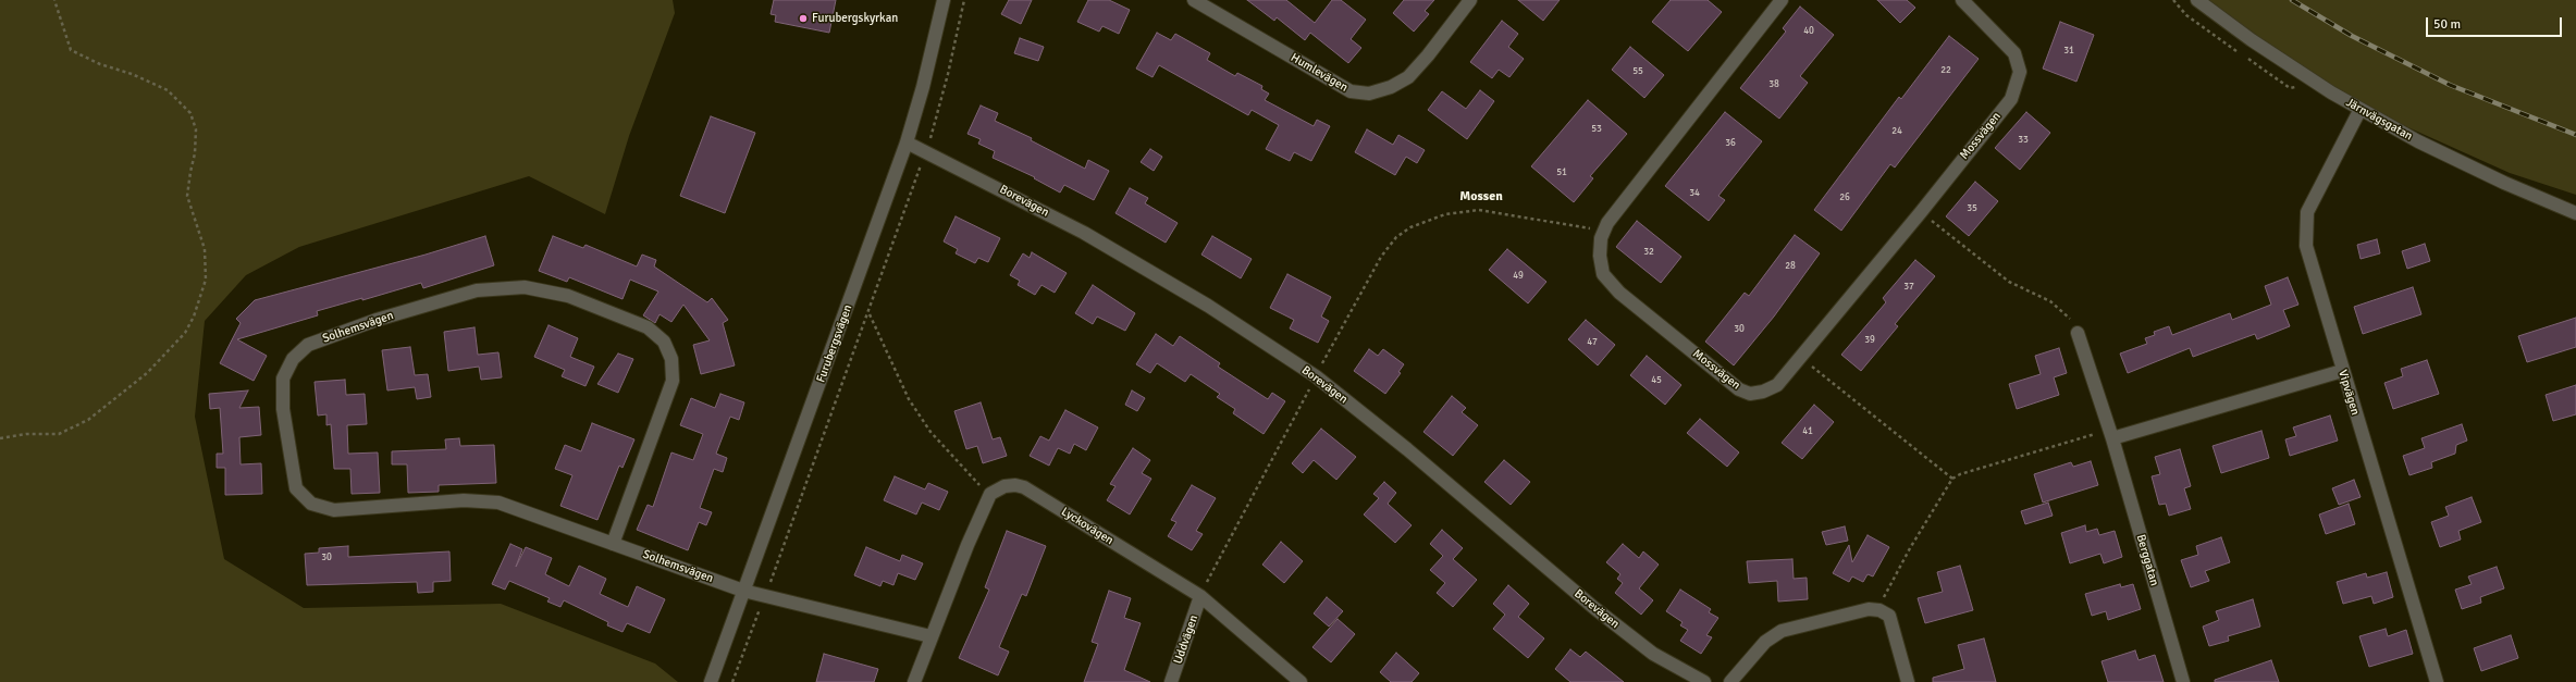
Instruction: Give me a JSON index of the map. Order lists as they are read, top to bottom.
{
  "streets": {
    "street": [
      "Humlevägen",
      "Järnvägsgatan",
      "Mossvägen",
      "Borevägen",
      "Solhemsvägen",
      "Furubergsvägen",
      "Vipvägen",
      "Lyckovägen",
      "Berggatan",
      "Uddvägen"
    ]
  },
  "crossings": [
    ["Järnvägsgatan", "Vipvägen"],
    ["Borevägen", "Furubergsvägen"],
    ["Solhemsvägen", "Furubergsvägen"],
    ["Lyckovägen", "Uddvägen"]
  ],
  "districts": ["Mossen"],
  "places": ["Furubergskyrkan"],
  "house_numbers": [
    "40",
    "31",
    "22",
    "55",
    "38",
    "53",
    "24",
    "33",
    "36",
    "51",
    "34",
    "26",
    "35",
    "32",
    "28",
    "49",
    "37",
    "30",
    "39",
    "47",
    "45",
    "41",
    "30"
  ],
  "scale_bar": "50 m"
}
